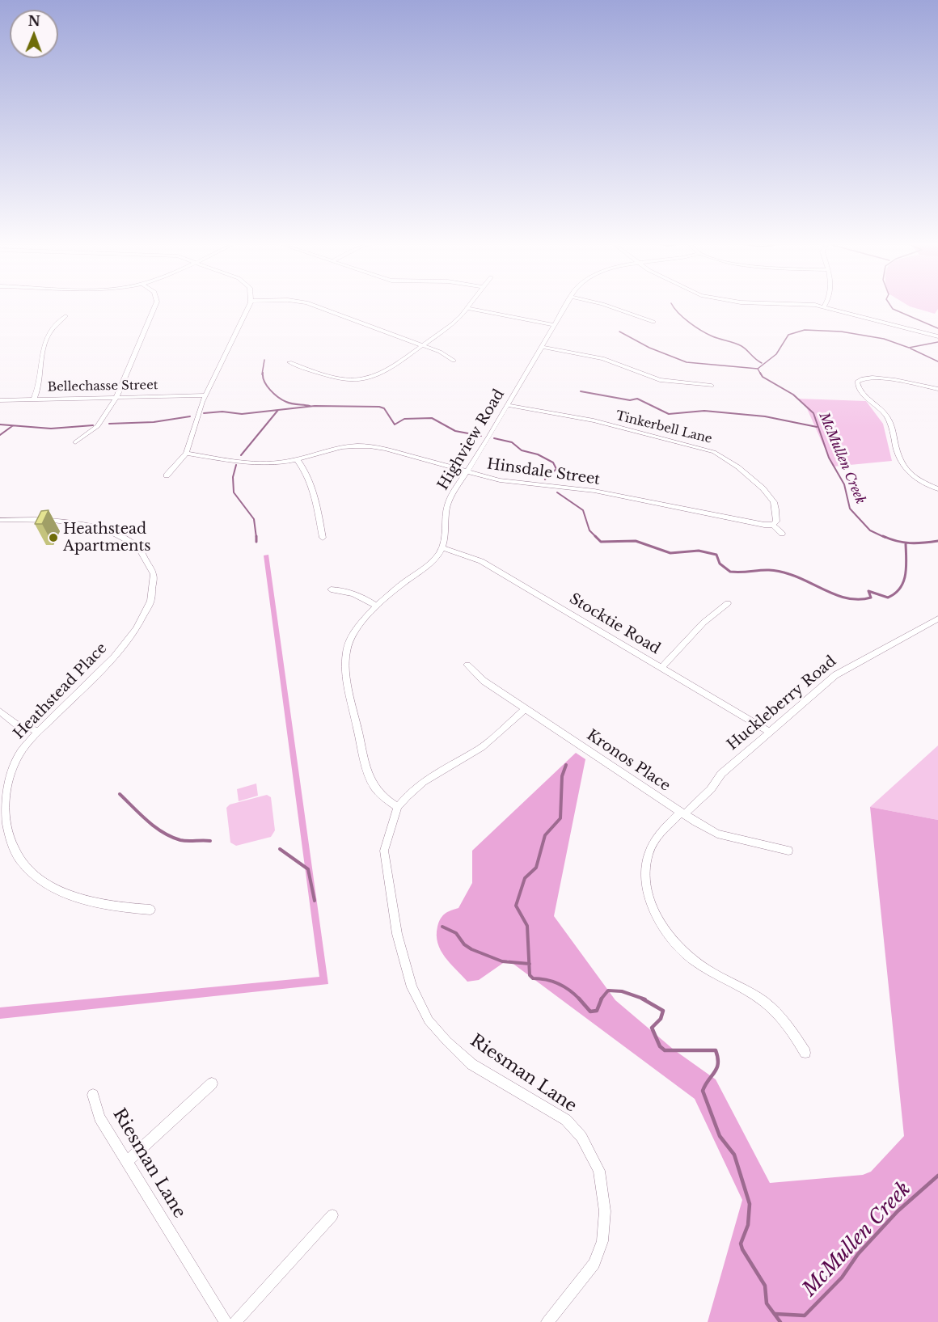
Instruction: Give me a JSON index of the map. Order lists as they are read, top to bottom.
{
  "streets": {
    "street": [
      "Bellechasse Street",
      "Tinkerbell Lane",
      "Highview Road",
      "Hinsdale Street",
      "Stocktie Road",
      "Heathstead Place",
      "Huckleberry Road",
      "Kronos Place",
      "Riesman Lane"
    ]
  },
  "crossings": [
    ["Tinkerbell Lane", "Highview Road"],
    ["Tinkerbell Lane", "Hinsdale Street"],
    ["Highview Road", "Hinsdale Street"],
    ["Highview Road", "Stocktie Road"],
    ["Stocktie Road", "Huckleberry Road"],
    ["Huckleberry Road", "Kronos Place"],
    ["Kronos Place", "Riesman Lane"]
  ],
  "water": ["McMullen Creek"],
  "places": ["Heathstead Apartments"],
  "north": "top"
}
